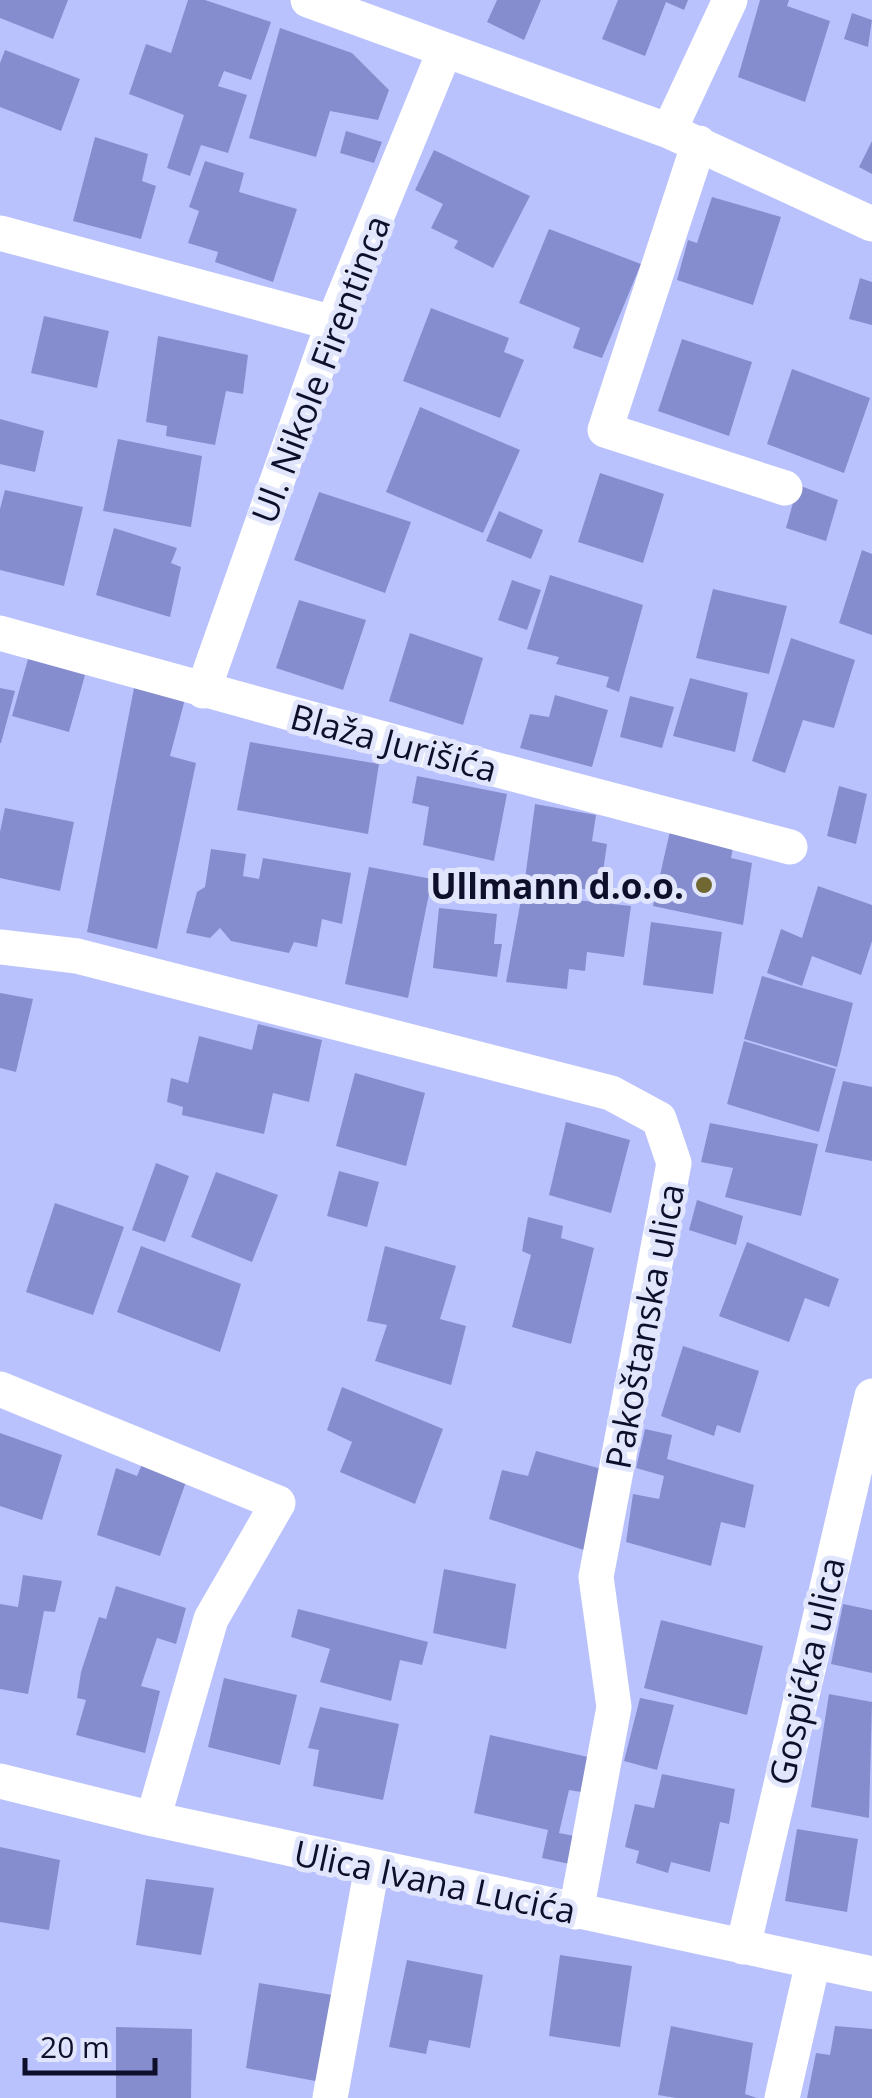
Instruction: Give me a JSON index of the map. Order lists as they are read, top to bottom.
{
  "streets": {
    "street": [
      "Ul. Nikole Firentinca",
      "Blaža Jurišića",
      "Pakoštanska ulica",
      "Gospićka ulica",
      "Ulica Ivana Lucića"
    ]
  },
  "crossings": [
    ["Ul. Nikole Firentinca", "Blaža Jurišića"],
    ["Pakoštanska ulica", "Ulica Ivana Lucića"],
    ["Gospićka ulica", "Ulica Ivana Lucića"]
  ],
  "places": ["Ullmann d.o.o."],
  "scale_bar": "20 m"
}
